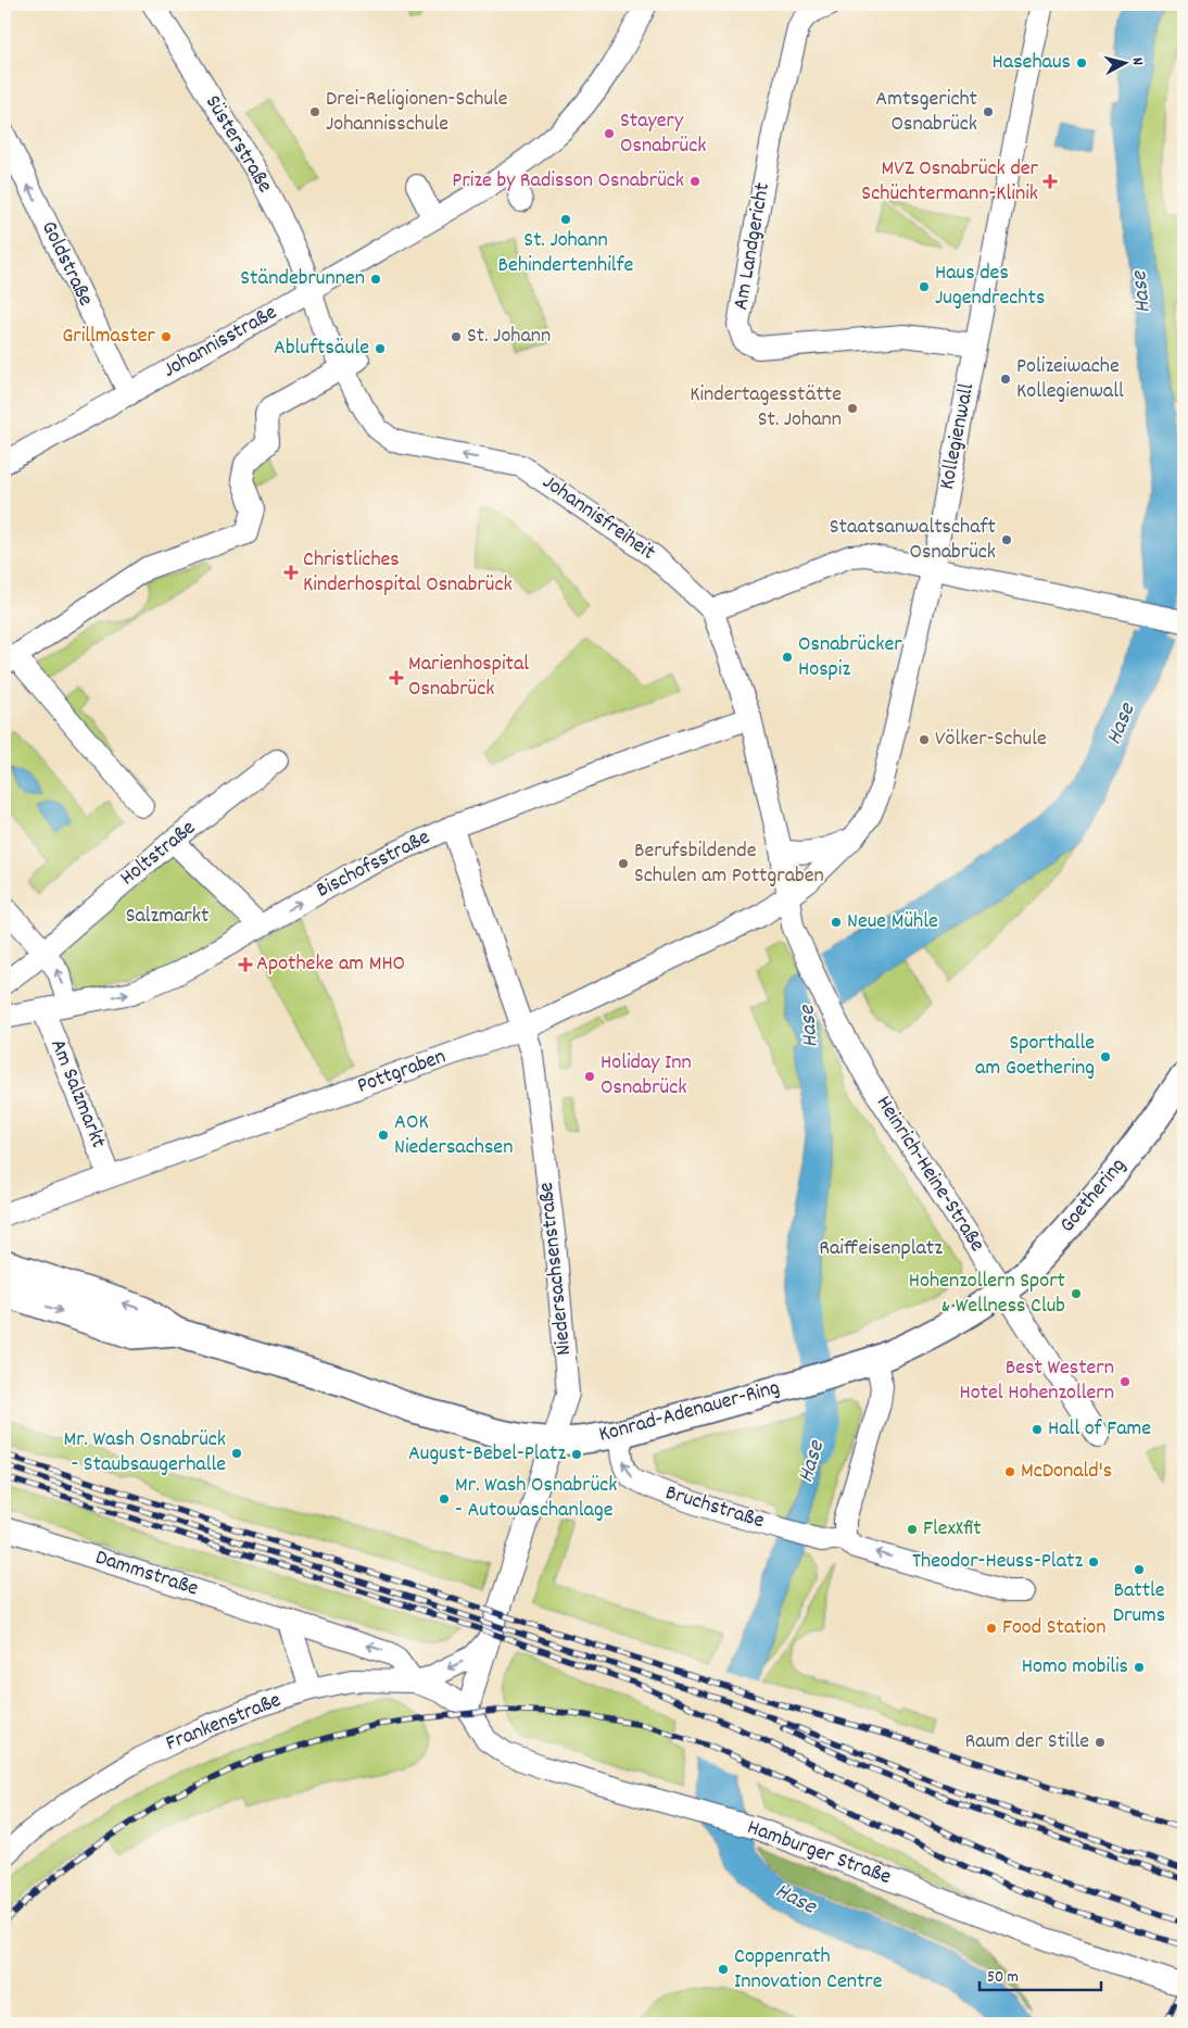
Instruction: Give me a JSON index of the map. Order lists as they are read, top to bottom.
{
  "streets": {
    "main road": ["Goethering", "Konrad-Adenauer-Ring"],
    "street": [
      "Süsterstraße",
      "Am Landgericht",
      "Goldstraße",
      "Johannisstraße",
      "Kollegienwall",
      "Johannisfreiheit",
      "Holtstraße",
      "Bischofsstraße",
      "Pottgraben",
      "Am Salzmarkt",
      "Heinrich-Heine-Straße",
      "Niedersachsenstraße",
      "Bruchstraße",
      "Dammstraße",
      "Frankenstraße",
      "Hamburger Straße"
    ]
  },
  "crossings": [
    ["Süsterstraße", "Johannisstraße"],
    ["Süsterstraße", "Johannisfreiheit"],
    ["Am Landgericht", "Kollegienwall"],
    ["Goldstraße", "Johannisstraße"],
    ["Johannisstraße", "Johannisfreiheit"],
    ["Kollegienwall", "Johannisfreiheit"],
    ["Kollegienwall", "Pottgraben"],
    ["Kollegienwall", "Heinrich-Heine-Straße"],
    ["Johannisfreiheit", "Bischofsstraße"],
    ["Johannisfreiheit", "Pottgraben"],
    ["Johannisfreiheit", "Heinrich-Heine-Straße"],
    ["Holtstraße", "Am Salzmarkt"],
    ["Bischofsstraße", "Am Salzmarkt"],
    ["Bischofsstraße", "Niedersachsenstraße"],
    ["Pottgraben", "Am Salzmarkt"],
    ["Pottgraben", "Heinrich-Heine-Straße"],
    ["Pottgraben", "Niedersachsenstraße"],
    ["Heinrich-Heine-Straße", "Goethering"],
    ["Heinrich-Heine-Straße", "Konrad-Adenauer-Ring"],
    ["Goethering", "Konrad-Adenauer-Ring"],
    ["Niedersachsenstraße", "Konrad-Adenauer-Ring"],
    ["Niedersachsenstraße", "Frankenstraße"],
    ["Niedersachsenstraße", "Hamburger Straße"],
    ["Konrad-Adenauer-Ring", "Bruchstraße"],
    ["Dammstraße", "Frankenstraße"],
    ["Frankenstraße", "Hamburger Straße"]
  ],
  "one_way": [
    "Goldstraße",
    "Johannisfreiheit",
    "Bischofsstraße",
    "Bruchstraße"
  ],
  "water": ["Hase"],
  "parks": ["Salzmarkt", "Raiffeisenplatz"],
  "places": {
    "other": [
      "Hasehaus",
      "Drei-Religionen-Schule Johannisschule",
      "Amtsgericht Osnabrück",
      "Stayery Osnabrück",
      "Prize by Radisson Osnabrück",
      "St. Johann Behindertenhilfe",
      "Ständebrunnen",
      "Haus des Jugendrechts",
      "Grillmaster",
      "St. Johann",
      "Abluftsäule",
      "Polizeiwache Kollegienwall",
      "Kindertagesstätte St. Johann",
      "Staatsanwaltschaft Osnabrück",
      "Osnabrücker Hospiz",
      "Völker-Schule",
      "Berufsbildende Schulen am Pottgraben",
      "Neue Mühle",
      "Sporthalle am Goethering",
      "Holiday Inn Osnabrück",
      "AOK Niedersachsen",
      "Hohenzollern Sport & Wellness Club",
      "Best Western Hotel Hohenzollern",
      "Hall of Fame",
      "Mr. Wash Osnabrück - Staubsaugerhalle",
      "August-Bebel-Platz",
      "McDonald's",
      "Mr. Wash Osnabrück - Autowaschanlage",
      "FlexXfit",
      "Theodor-Heuss-Platz",
      "Battle Drums",
      "Food Station",
      "Homo mobilis",
      "Raum der Stille",
      "Coppenrath Innovation Centre"
    ],
    "health": [
      "MVZ Osnabrück der Schüchtermann-Klinik",
      "Christliches Kinderhospital Osnabrück",
      "Marienhospital Osnabrück",
      "Apotheke am MHO"
    ]
  },
  "scale_bar": "50 m",
  "north": "right"
}
